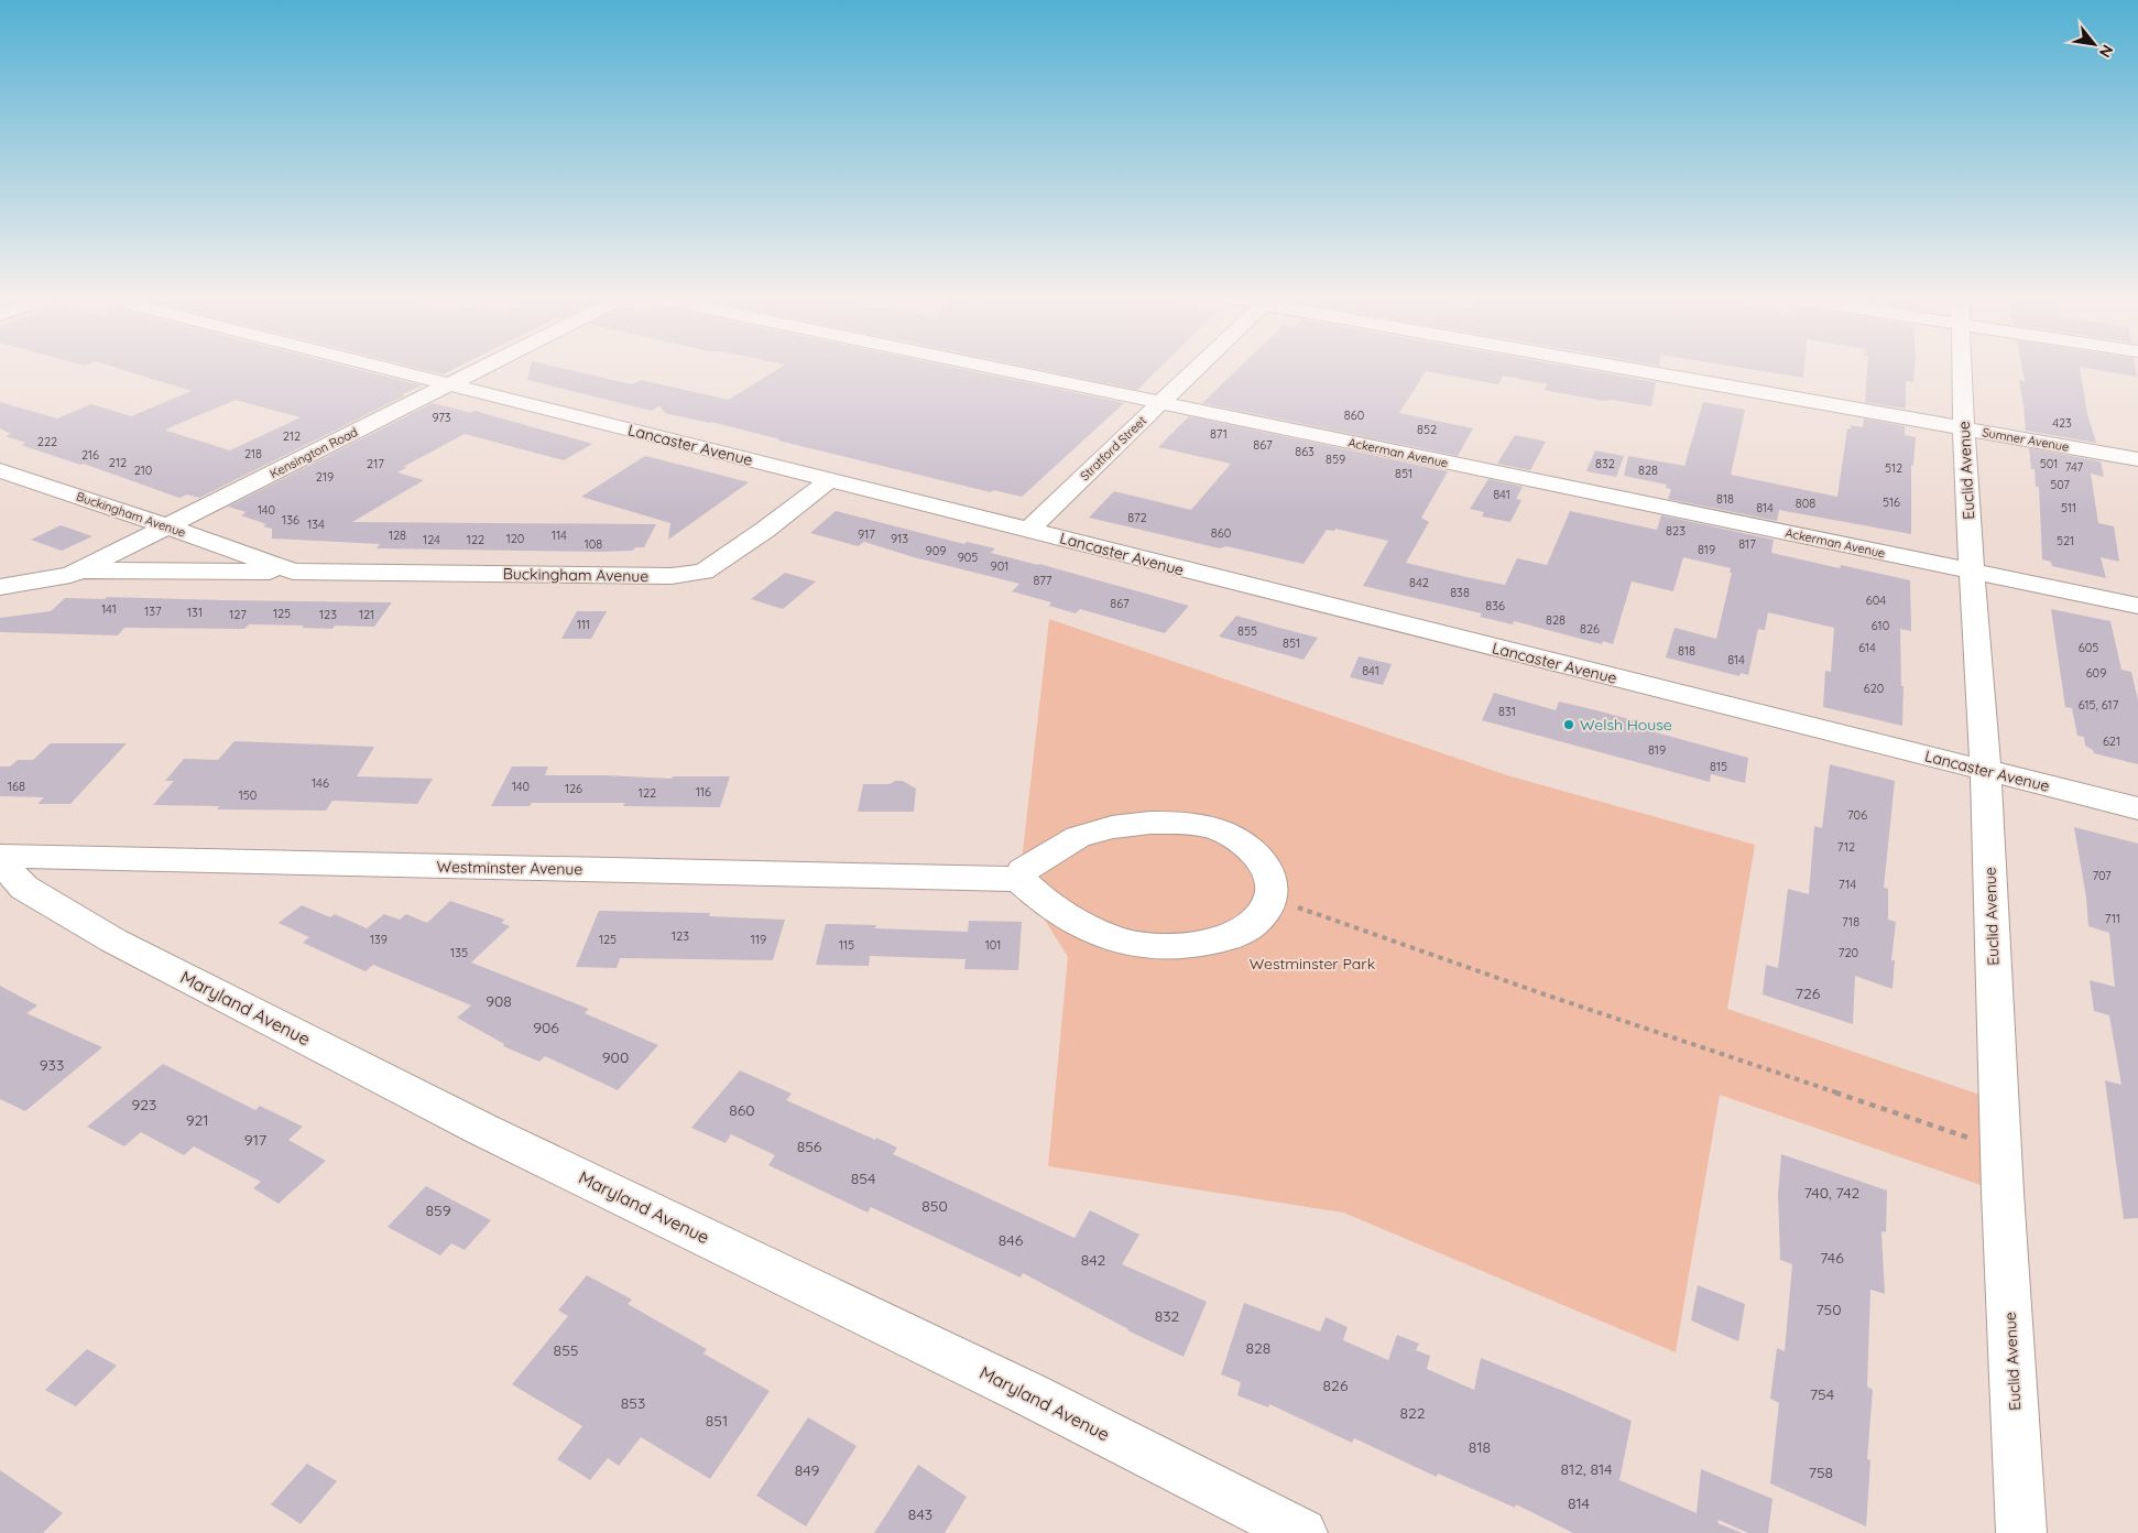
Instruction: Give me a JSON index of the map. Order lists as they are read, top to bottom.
{
  "streets": {
    "street": [
      "Sumner Avenue",
      "Lancaster Avenue",
      "Stratford Street",
      "Kensington Road",
      "Ackerman Avenue",
      "Euclid Avenue",
      "Buckingham Avenue",
      "Westminster Avenue",
      "Maryland Avenue"
    ]
  },
  "crossings": [
    ["Sumner Avenue", "Euclid Avenue"],
    ["Lancaster Avenue", "Stratford Street"],
    ["Lancaster Avenue", "Kensington Road"],
    ["Lancaster Avenue", "Euclid Avenue"],
    ["Lancaster Avenue", "Buckingham Avenue"],
    ["Stratford Street", "Ackerman Avenue"],
    ["Kensington Road", "Buckingham Avenue"],
    ["Ackerman Avenue", "Euclid Avenue"],
    ["Westminster Avenue", "Maryland Avenue"]
  ],
  "parks": ["Westminster Park"],
  "places": ["Welsh House"],
  "house_numbers": [
    "860",
    "973",
    "423",
    "852",
    "871",
    "212",
    "222",
    "867",
    "863",
    "218",
    "216",
    "859",
    "212",
    "217",
    "832",
    "501",
    "747",
    "512",
    "210",
    "828",
    "851",
    "219",
    "507",
    "841",
    "818",
    "516",
    "808",
    "814",
    "511",
    "140",
    "872",
    "136",
    "134",
    "823",
    "860",
    "917",
    "128",
    "114",
    "120",
    "913",
    "124",
    "122",
    "521",
    "108",
    "817",
    "819",
    "909",
    "905",
    "901",
    "877",
    "842",
    "838",
    "604",
    "867",
    "836",
    "141",
    "137",
    "131",
    "125",
    "127",
    "123",
    "121",
    "828",
    "111",
    "610",
    "826",
    "855",
    "851",
    "614",
    "605",
    "818",
    "814",
    "841",
    "609",
    "620",
    "615, 617",
    "831",
    "621",
    "819",
    "815",
    "146",
    "168",
    "140",
    "126",
    "116",
    "122",
    "150",
    "706",
    "712",
    "707",
    "714",
    "711",
    "718",
    "123",
    "139",
    "125",
    "119",
    "115",
    "101",
    "135",
    "720",
    "726",
    "908",
    "906",
    "900",
    "933",
    "923",
    "860",
    "921",
    "917",
    "856",
    "854",
    "740, 742",
    "850",
    "859",
    "846",
    "746",
    "842",
    "750",
    "832",
    "828",
    "855",
    "826",
    "754",
    "853",
    "822",
    "851",
    "818",
    "812, 814",
    "849",
    "758",
    "814",
    "843"
  ],
  "north": "bottom right"
}
